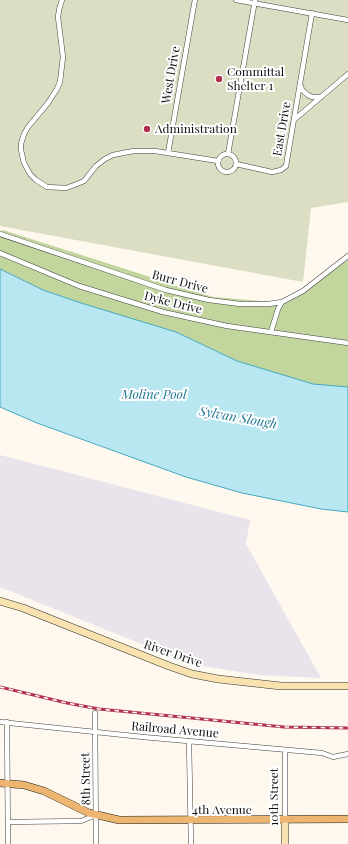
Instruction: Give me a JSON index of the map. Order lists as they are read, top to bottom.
{
  "streets": {
    "main road": ["River Drive", "10th Street", "4th Avenue"],
    "street": [
      "West Drive",
      "East Drive",
      "Burr Drive",
      "Dyke Drive",
      "Railroad Avenue",
      "8th Street"
    ]
  },
  "crossings": [
    ["Railroad Avenue", "8th Street"],
    ["Railroad Avenue", "10th Street"],
    ["8th Street", "4th Avenue"],
    ["10th Street", "4th Avenue"]
  ],
  "water": ["Moline Pool", "Sylvan Slough"],
  "places": ["Committal Shelter 1", "Administration"]
}
